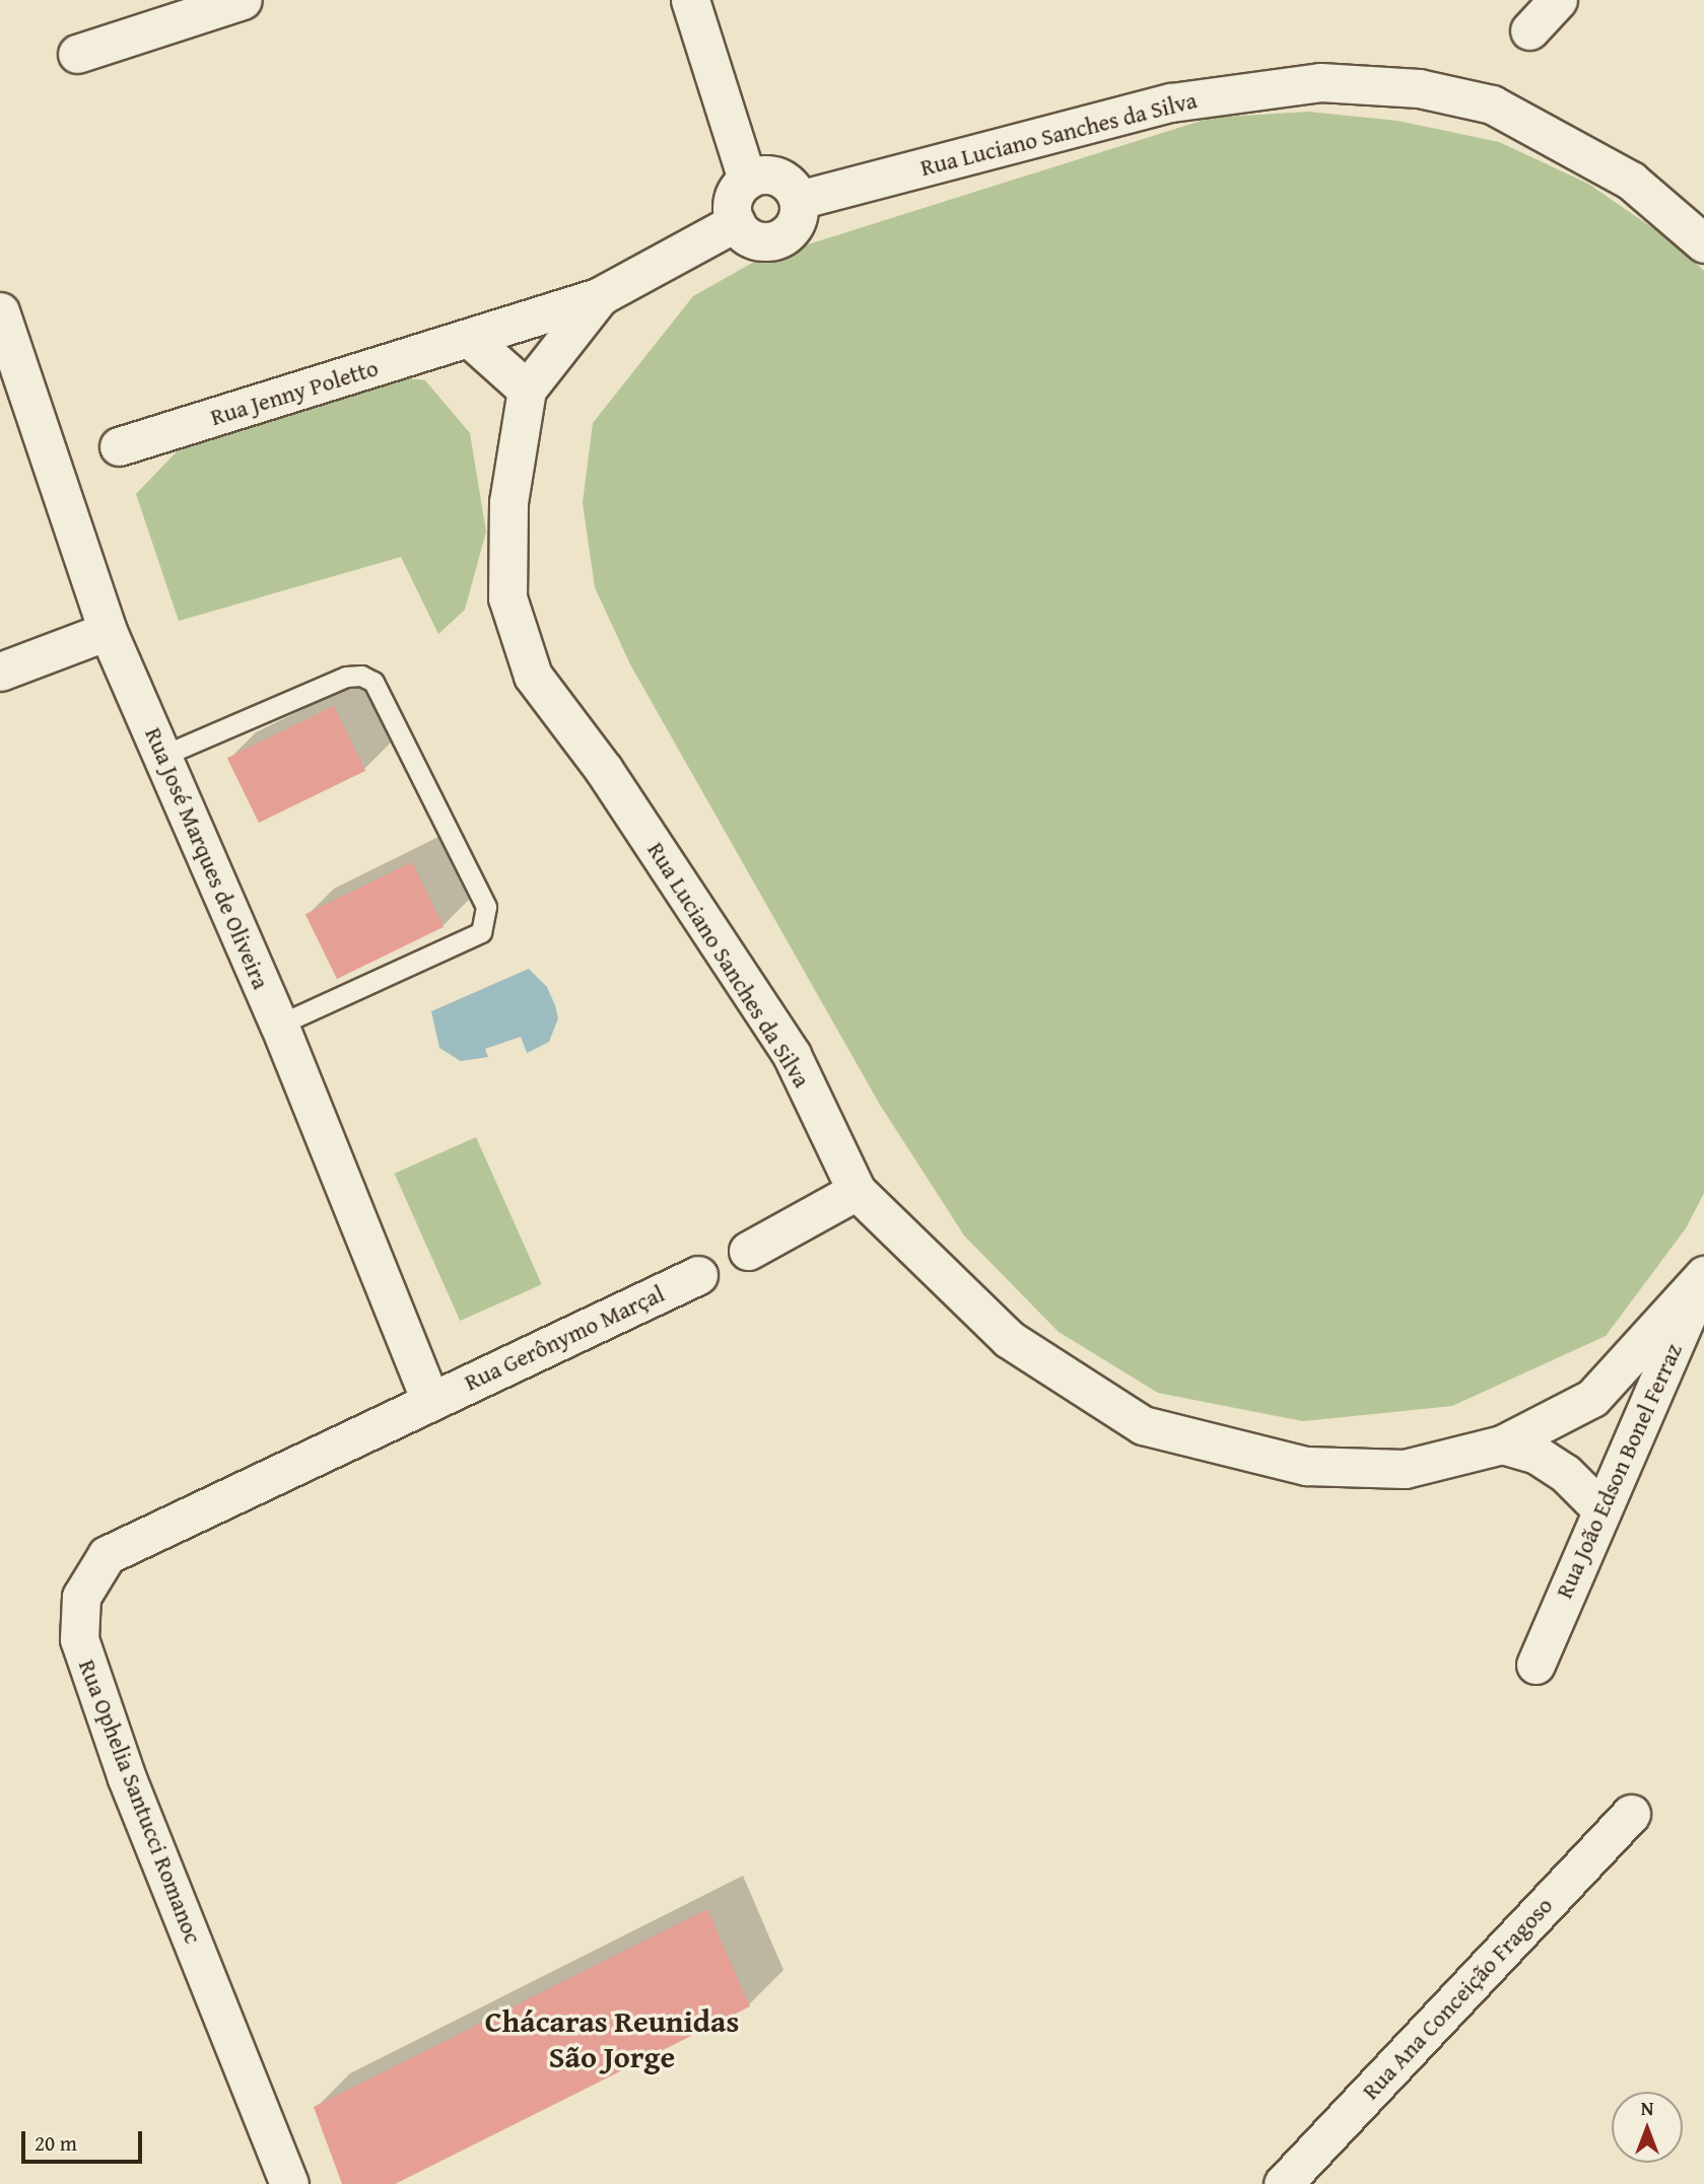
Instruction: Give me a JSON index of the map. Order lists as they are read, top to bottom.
{
  "streets": {
    "street": [
      "Rua Luciano Sanches da Silva",
      "Rua Jenny Poletto",
      "Rua José Marques de Oliveira",
      "Rua Gerônymo Marçal",
      "Rua João Edson Bonel Ferraz",
      "Rua Ophelia Santucci Romanoc",
      "Rua Ana Conceição Fragoso"
    ]
  },
  "crossings": [
    ["Rua Luciano Sanches da Silva", "Rua Jenny Poletto"],
    ["Rua Luciano Sanches da Silva", "Rua João Edson Bonel Ferraz"],
    ["Rua José Marques de Oliveira", "Rua Gerônymo Marçal"],
    ["Rua José Marques de Oliveira", "Rua Ophelia Santucci Romanoc"],
    ["Rua Gerônymo Marçal", "Rua Ophelia Santucci Romanoc"]
  ],
  "districts": ["Chácaras Reunidas São Jorge"],
  "scale_bar": "20 m",
  "north": "top"
}
